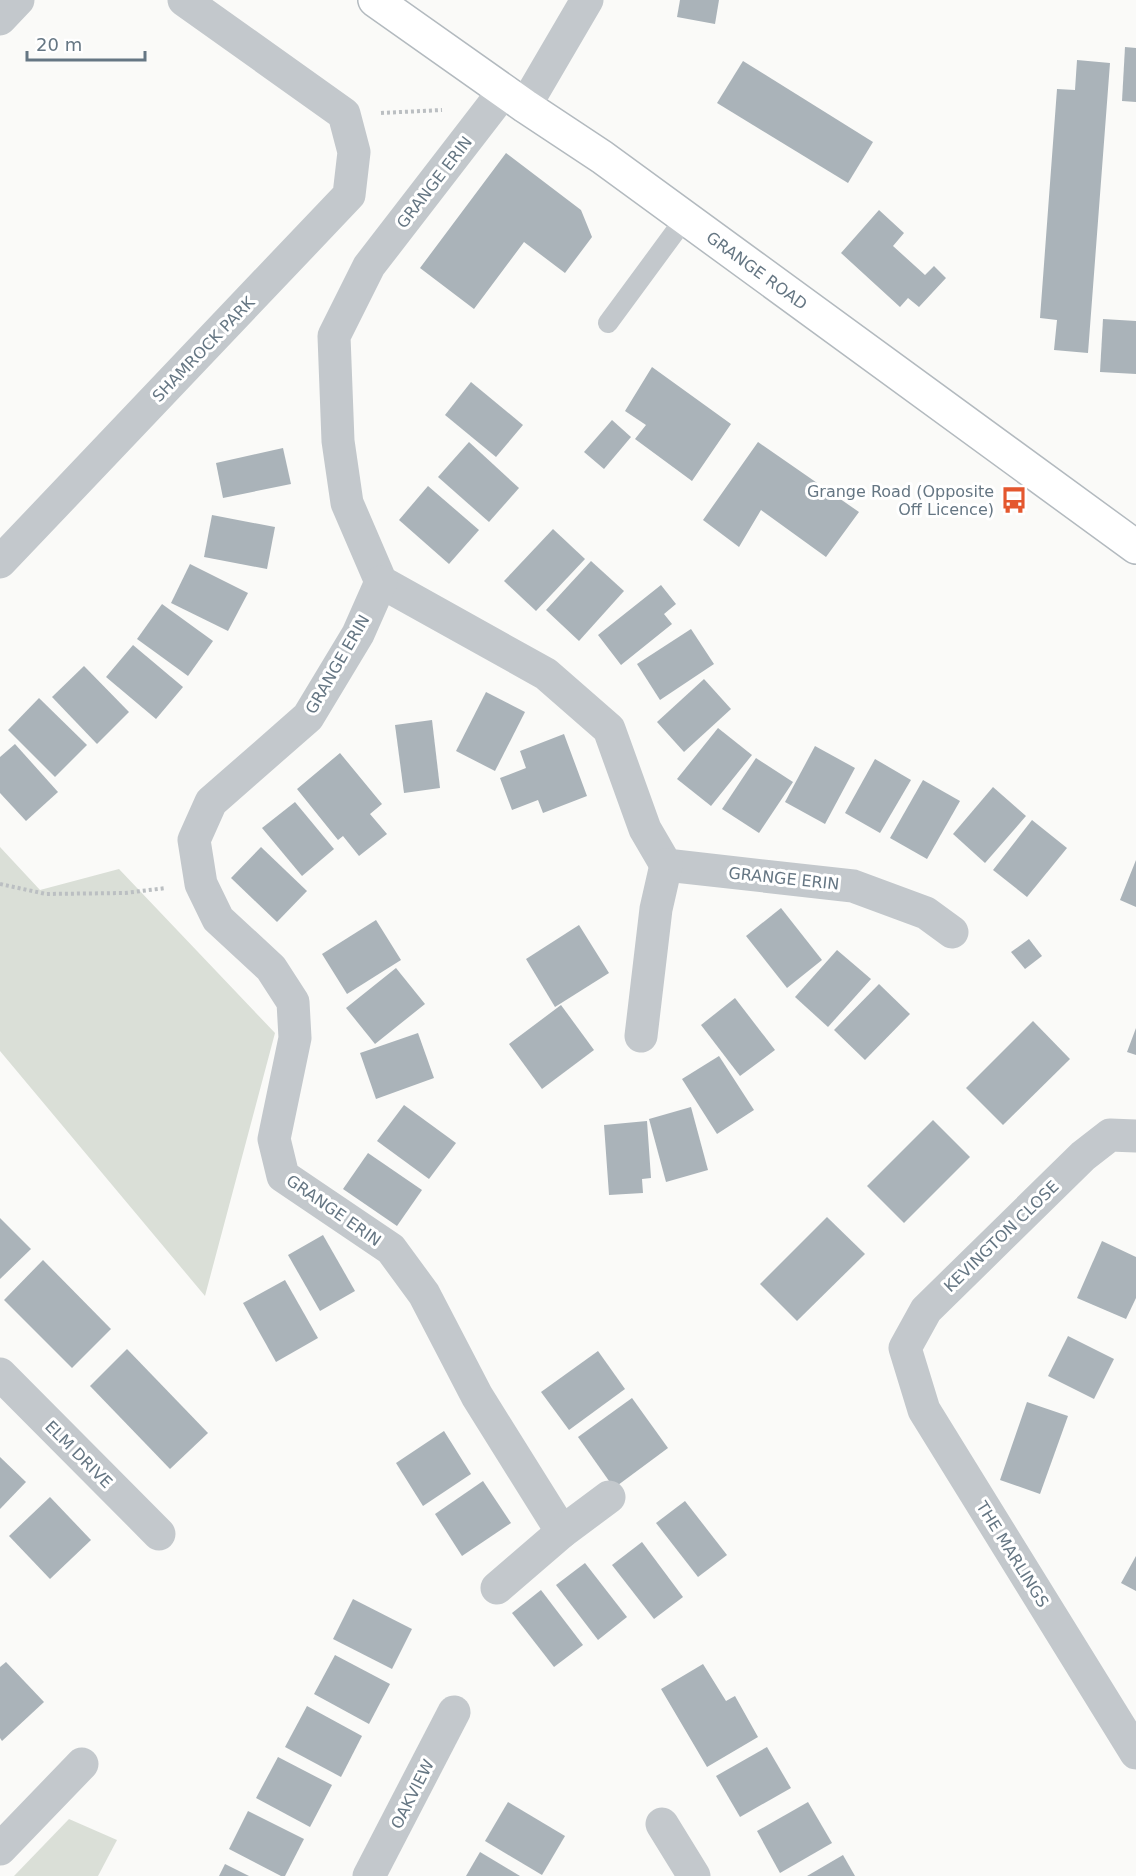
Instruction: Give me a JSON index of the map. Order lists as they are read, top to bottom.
{
  "streets": {
    "main road": ["GRANGE ROAD"],
    "street": [
      "GRANGE ERIN",
      "SHAMROCK PARK",
      "KEVINGTON CLOSE",
      "ELM DRIVE",
      "THE MARLINGS",
      "OAKVIEW"
    ]
  },
  "crossings": [
    ["GRANGE ERIN", "GRANGE ROAD"],
    ["KEVINGTON CLOSE", "THE MARLINGS"]
  ],
  "places": {
    "bus stop": ["Grange Road (Opposite Off Licence)"]
  },
  "scale_bar": "20 m"
}
